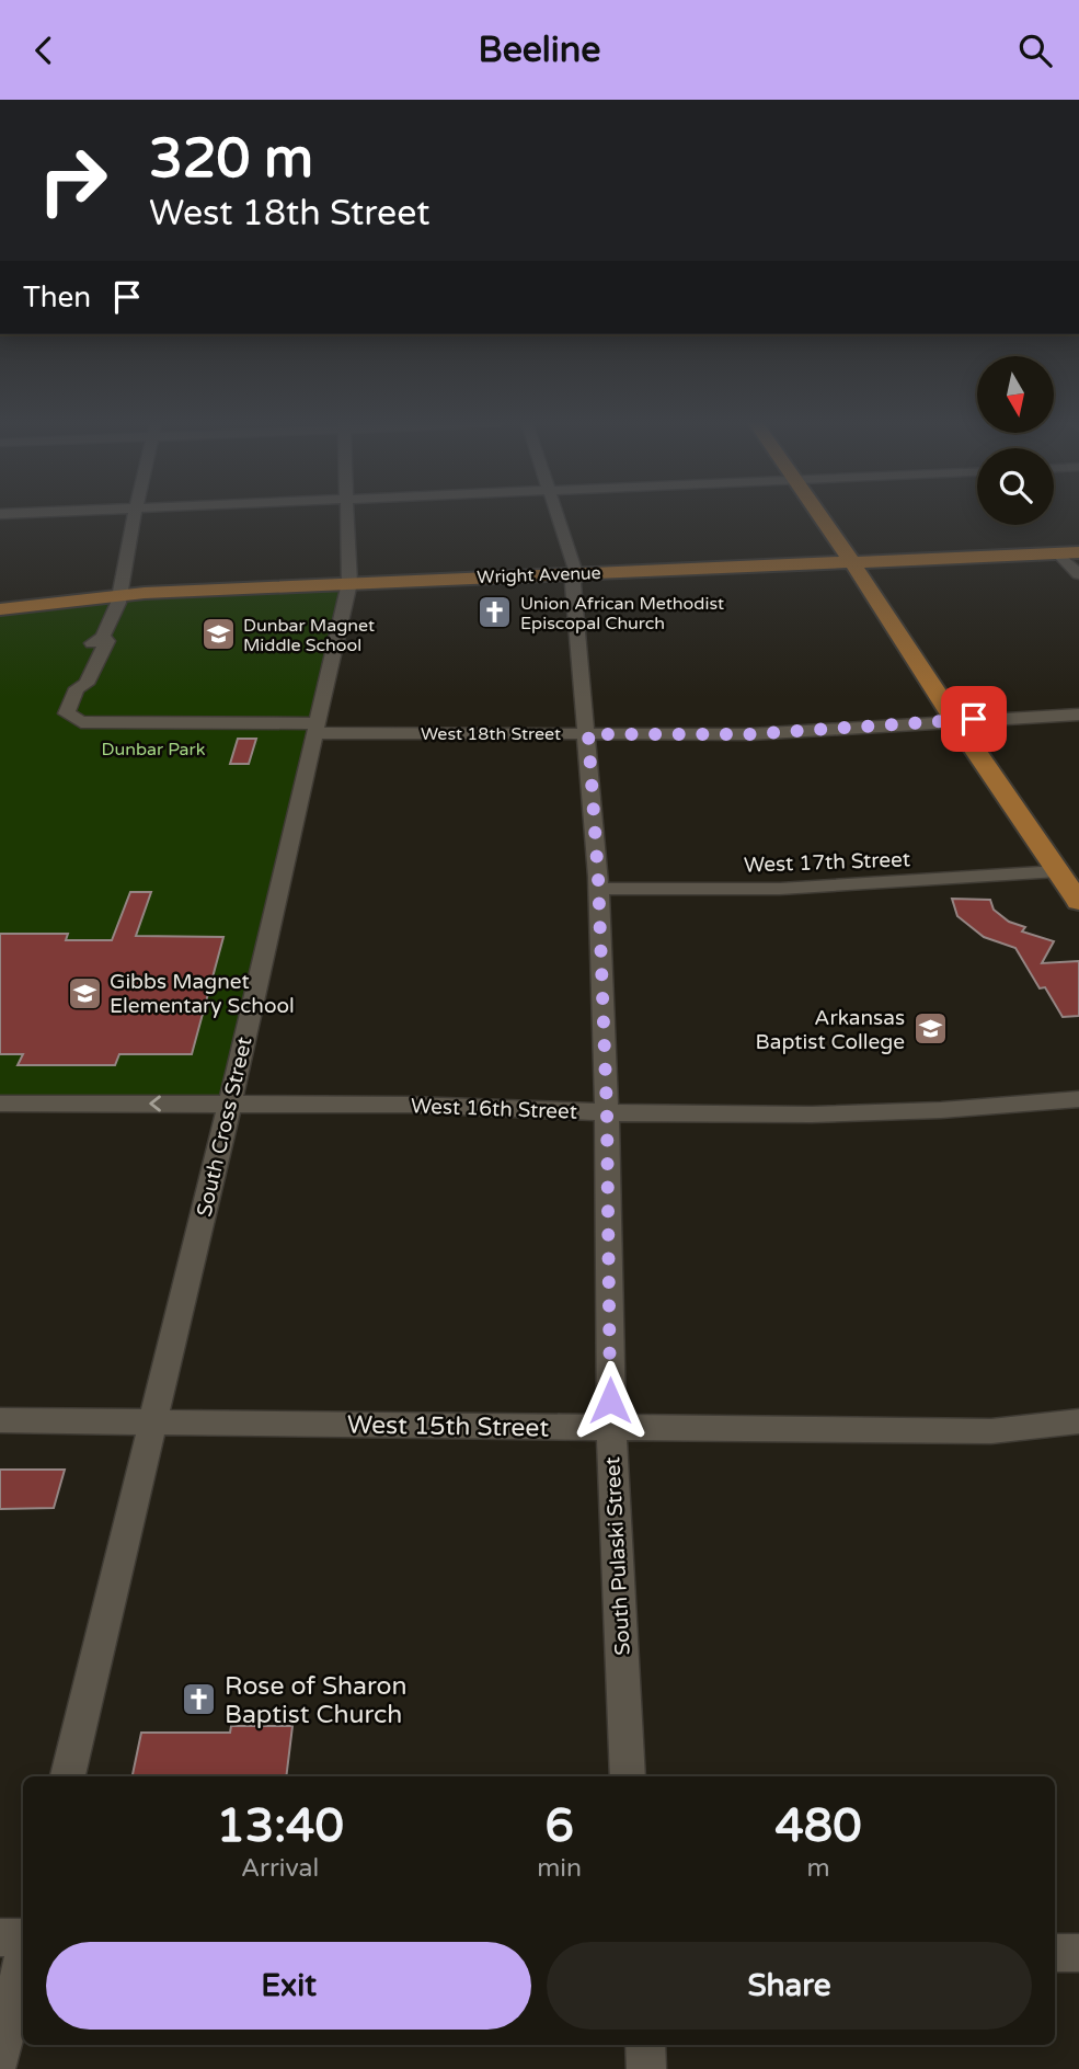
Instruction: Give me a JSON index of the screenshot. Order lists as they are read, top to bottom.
{
  "streets": {
    "main road": ["Wright Avenue"],
    "street": [
      "West 18th Street",
      "West 17th Street",
      "West 16th Street",
      "South Cross Street",
      "West 15th Street",
      "South Pulaski Street"
    ]
  },
  "crossings": [
    ["Wright Avenue", "West 18th Street"],
    ["Wright Avenue", "South Cross Street"],
    ["Wright Avenue", "South Pulaski Street"],
    ["West 18th Street", "South Cross Street"],
    ["West 18th Street", "South Pulaski Street"],
    ["West 17th Street", "South Pulaski Street"],
    ["West 16th Street", "South Cross Street"],
    ["West 16th Street", "South Pulaski Street"],
    ["South Cross Street", "West 15th Street"],
    ["West 15th Street", "South Pulaski Street"]
  ],
  "parks": ["Dunbar Park"],
  "places": {
    "church": ["Union African Methodist Episcopal Church", "Rose of Sharon Baptist Church"],
    "school or university": ["Dunbar Magnet Middle School", "Gibbs Magnet Elementary School", "Arkansas Baptist College"]
  },
  "north": "bottom",
  "page": {
    "header": "Beeline",
    "turn": ["320 m", "West 18th Street"],
    "then": "Then",
    "eta": [
      "13:40",
      "Arrival",
      "6",
      "min",
      "480",
      "m"
    ],
    "buttons": ["Exit", "Share"]
  }
}
